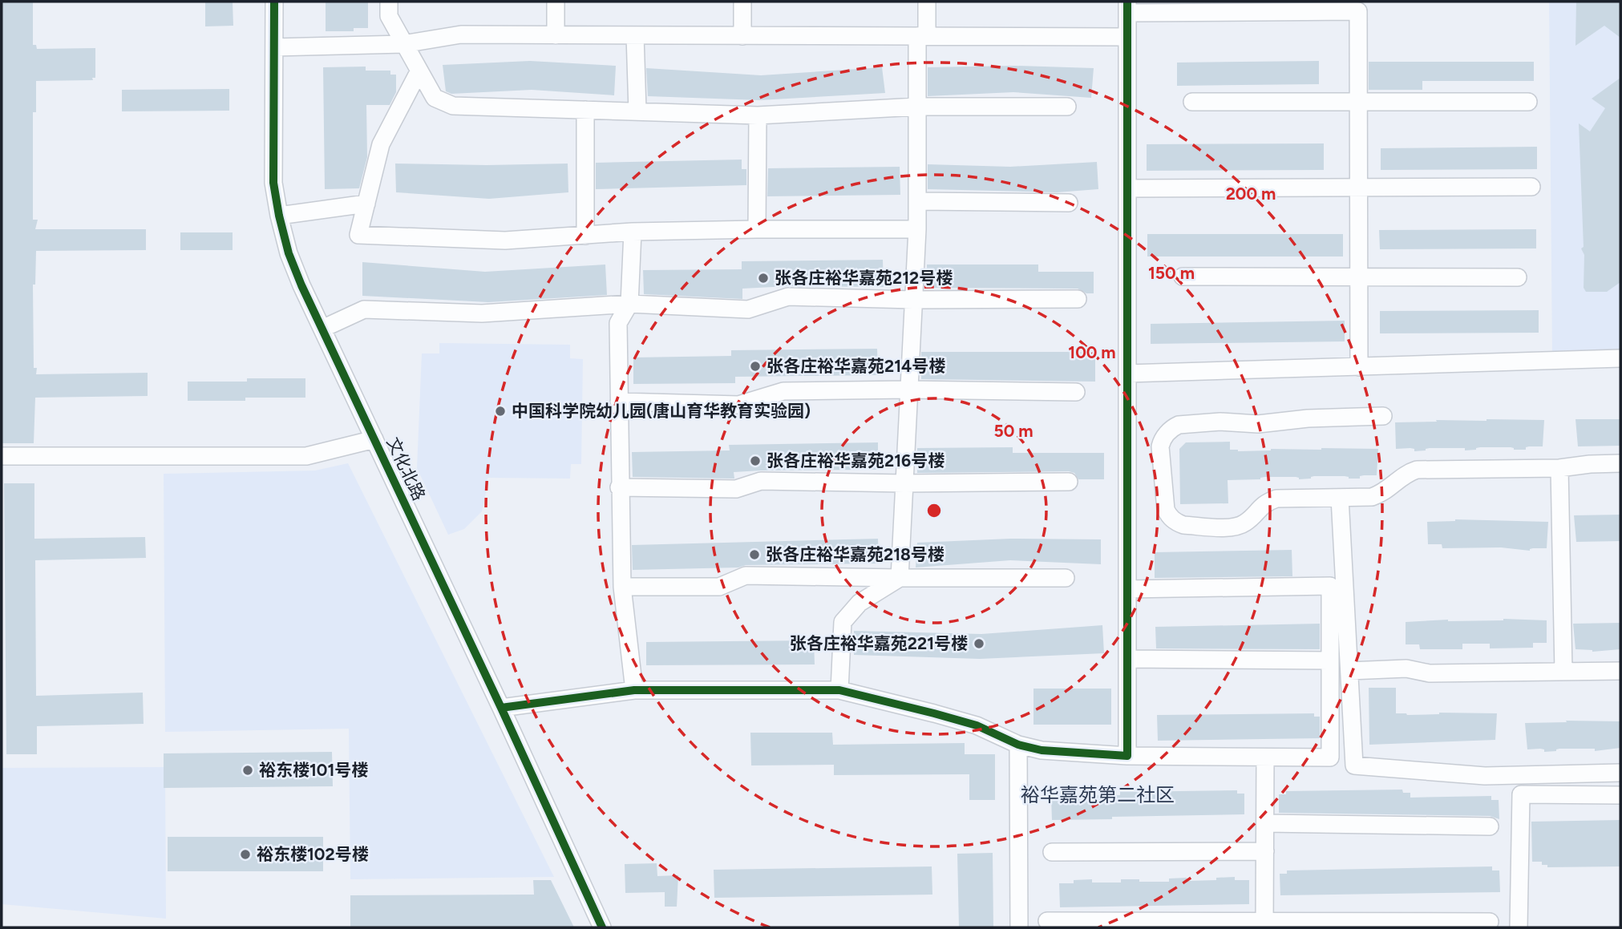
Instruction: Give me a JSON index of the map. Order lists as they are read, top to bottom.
{
  "streets": {
    "street": ["文化北路"]
  },
  "districts": ["裕华嘉苑第二社区"],
  "places": [
    "张各庄裕华嘉苑212号楼",
    "张各庄裕华嘉苑214号楼",
    "中国科学院幼儿园(唐山育华教育实验园)",
    "张各庄裕华嘉苑216号楼",
    "张各庄裕华嘉苑218号楼",
    "张各庄裕华嘉苑221号楼",
    "裕东楼101号楼",
    "裕东楼102号楼"
  ],
  "rings": [
    "200 m",
    "150 m",
    "100 m",
    "50 m"
  ]
}
